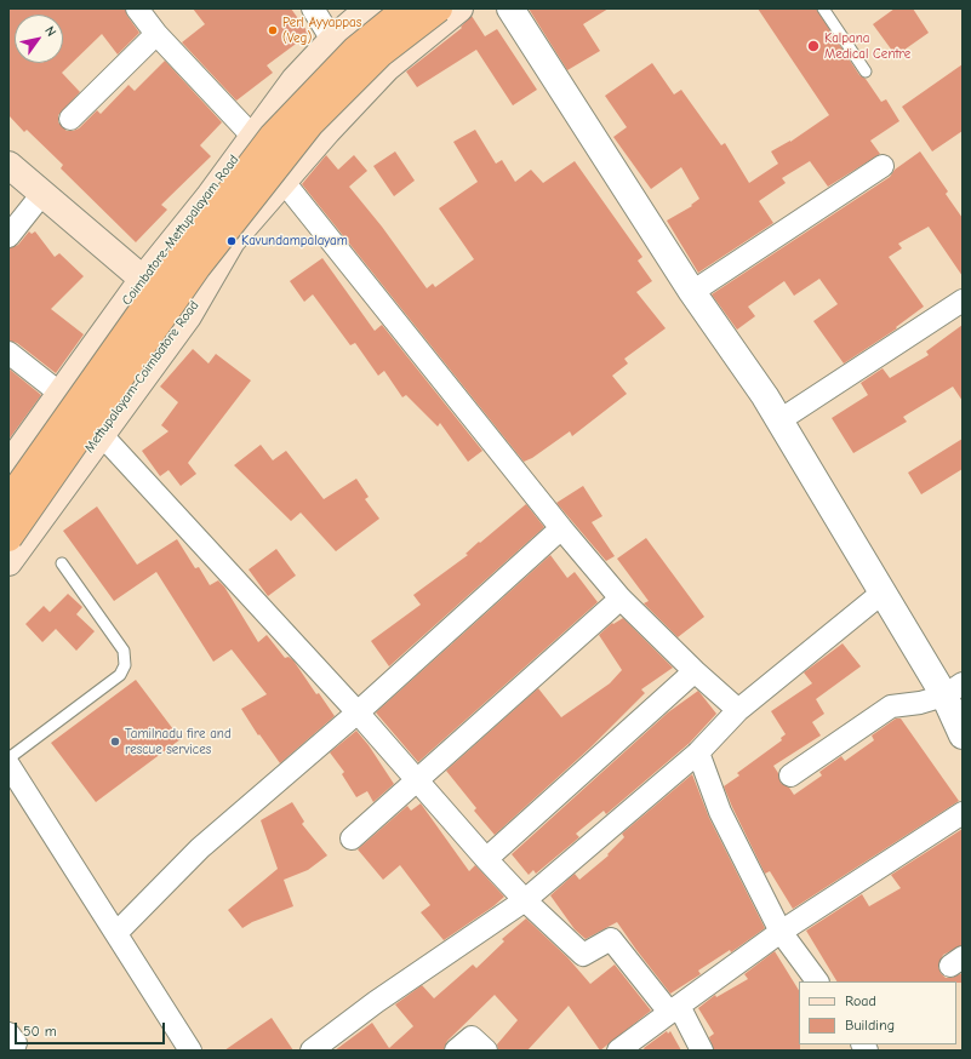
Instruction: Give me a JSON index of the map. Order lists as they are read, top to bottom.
{
  "streets": {
    "main road": ["Coimbatore-Mettupalayam Road", "Mettupalayam-Coimbatore Road"]
  },
  "places": [
    "Perl Ayyappas (Veg)",
    "Kalpana Medical Centre",
    "Kavundampalayam",
    "Tamilnadu fire and rescue services"
  ],
  "legend": ["Road", "Building"],
  "scale_bar": "50 m",
  "north": "top right"
}
